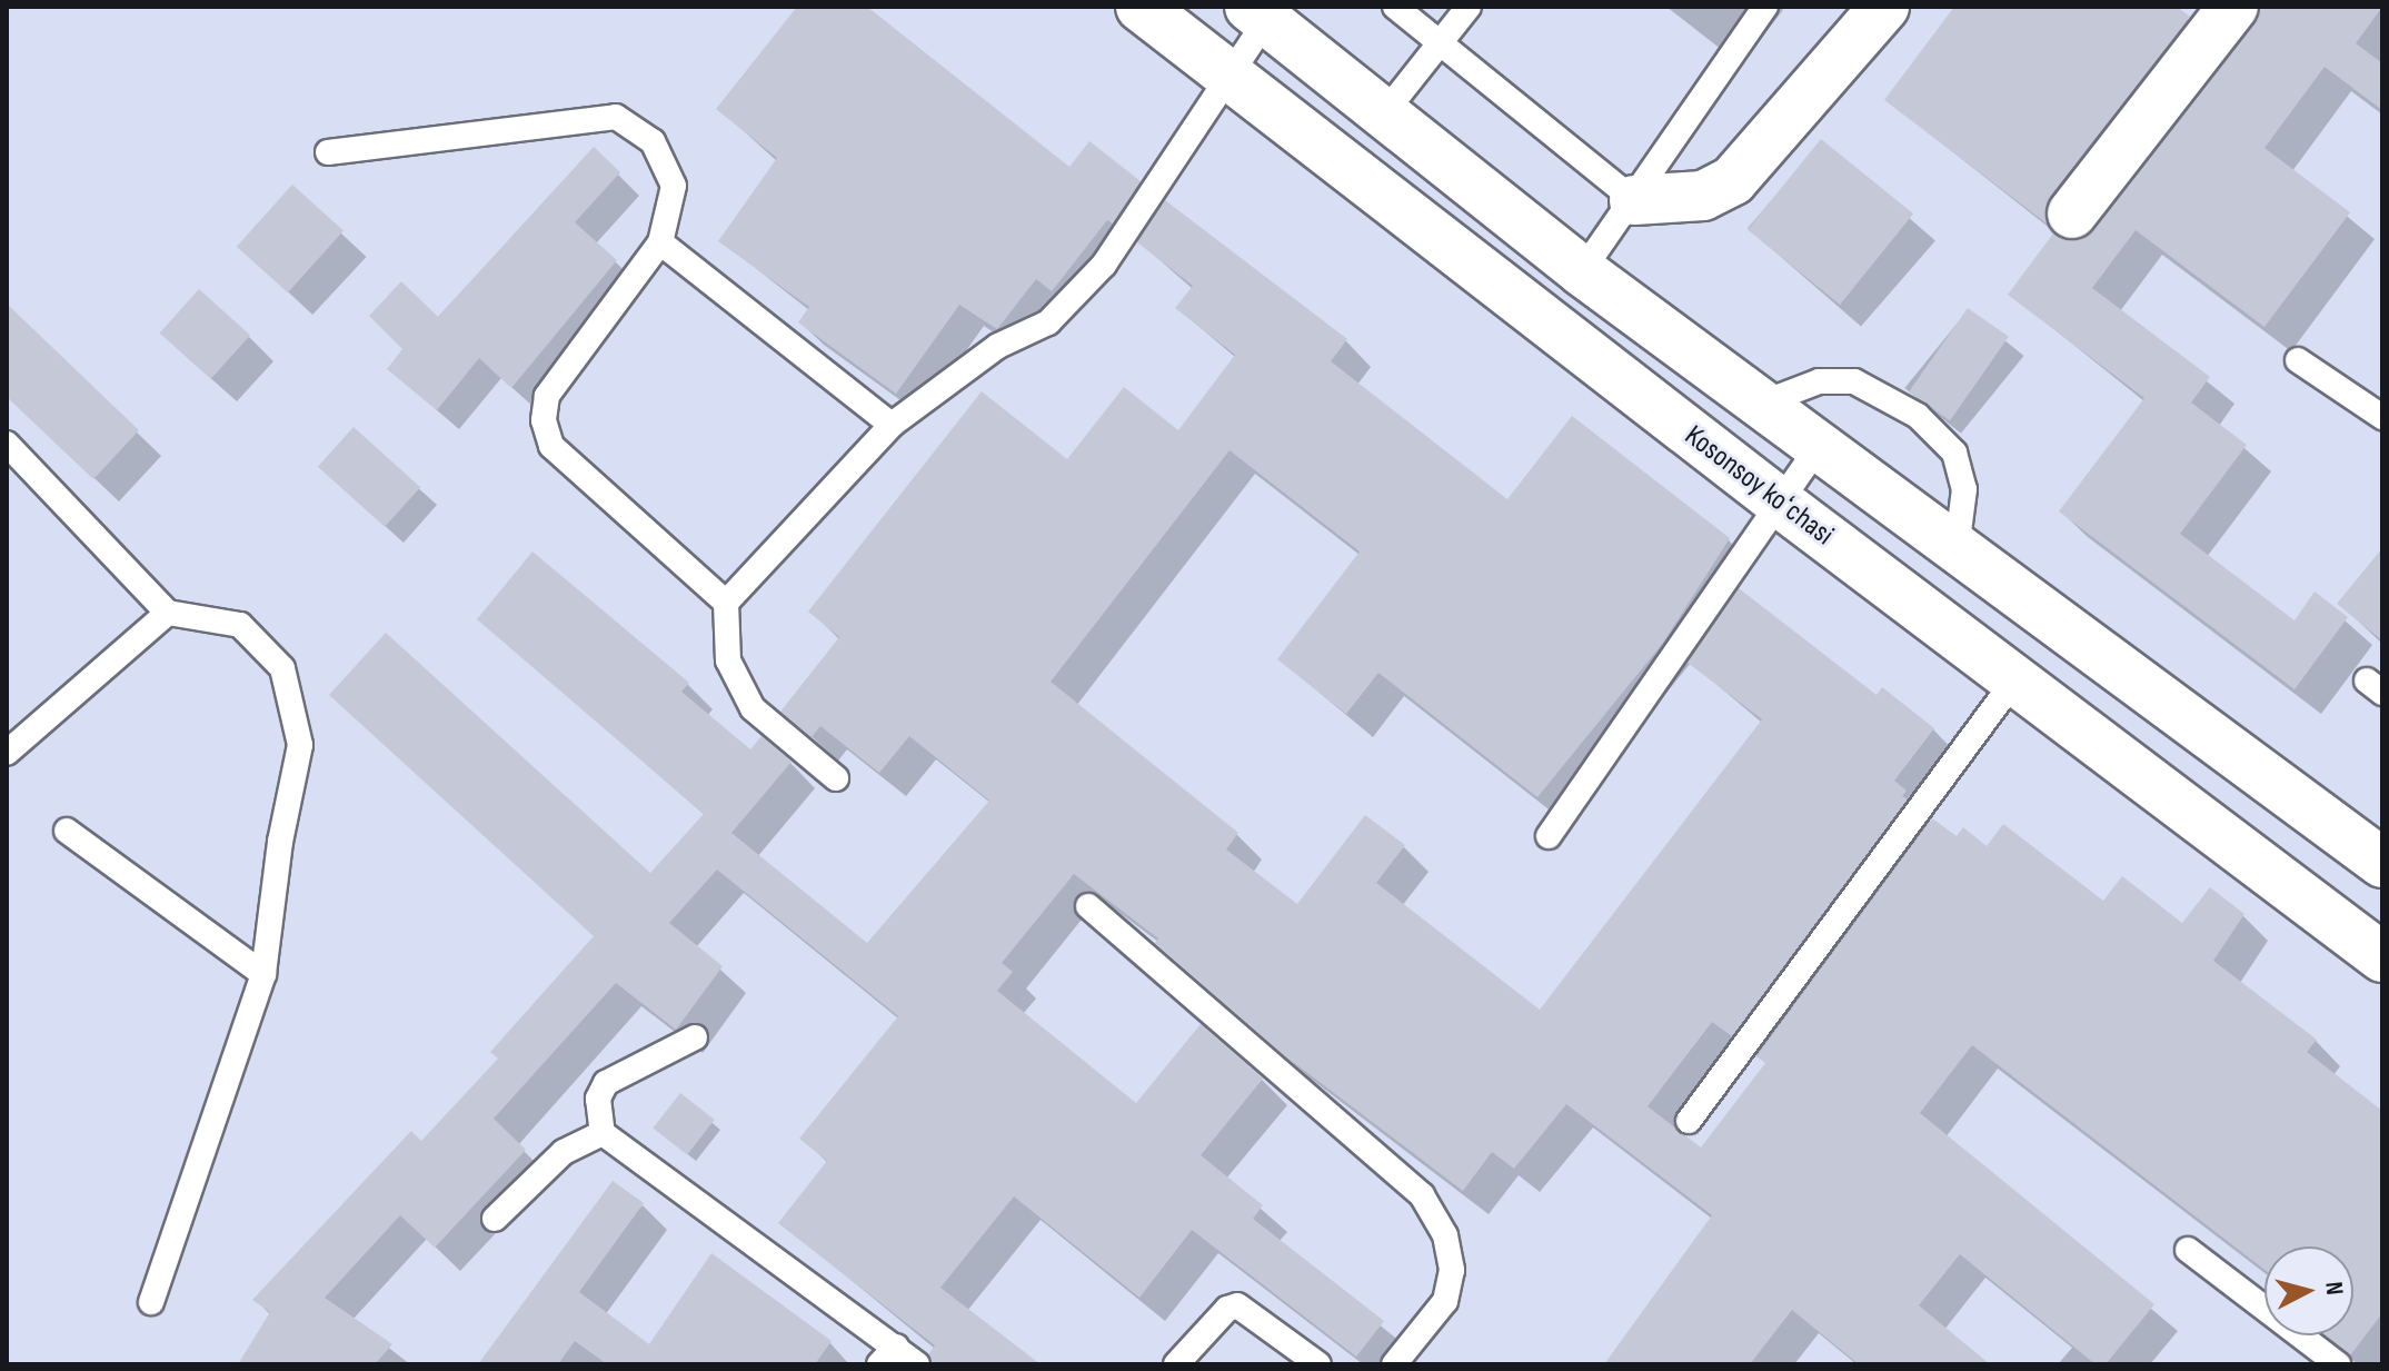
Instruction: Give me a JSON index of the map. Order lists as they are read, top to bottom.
{
  "streets": {
    "street": ["Kosonsoy koʻchasi"]
  },
  "north": "right"
}
